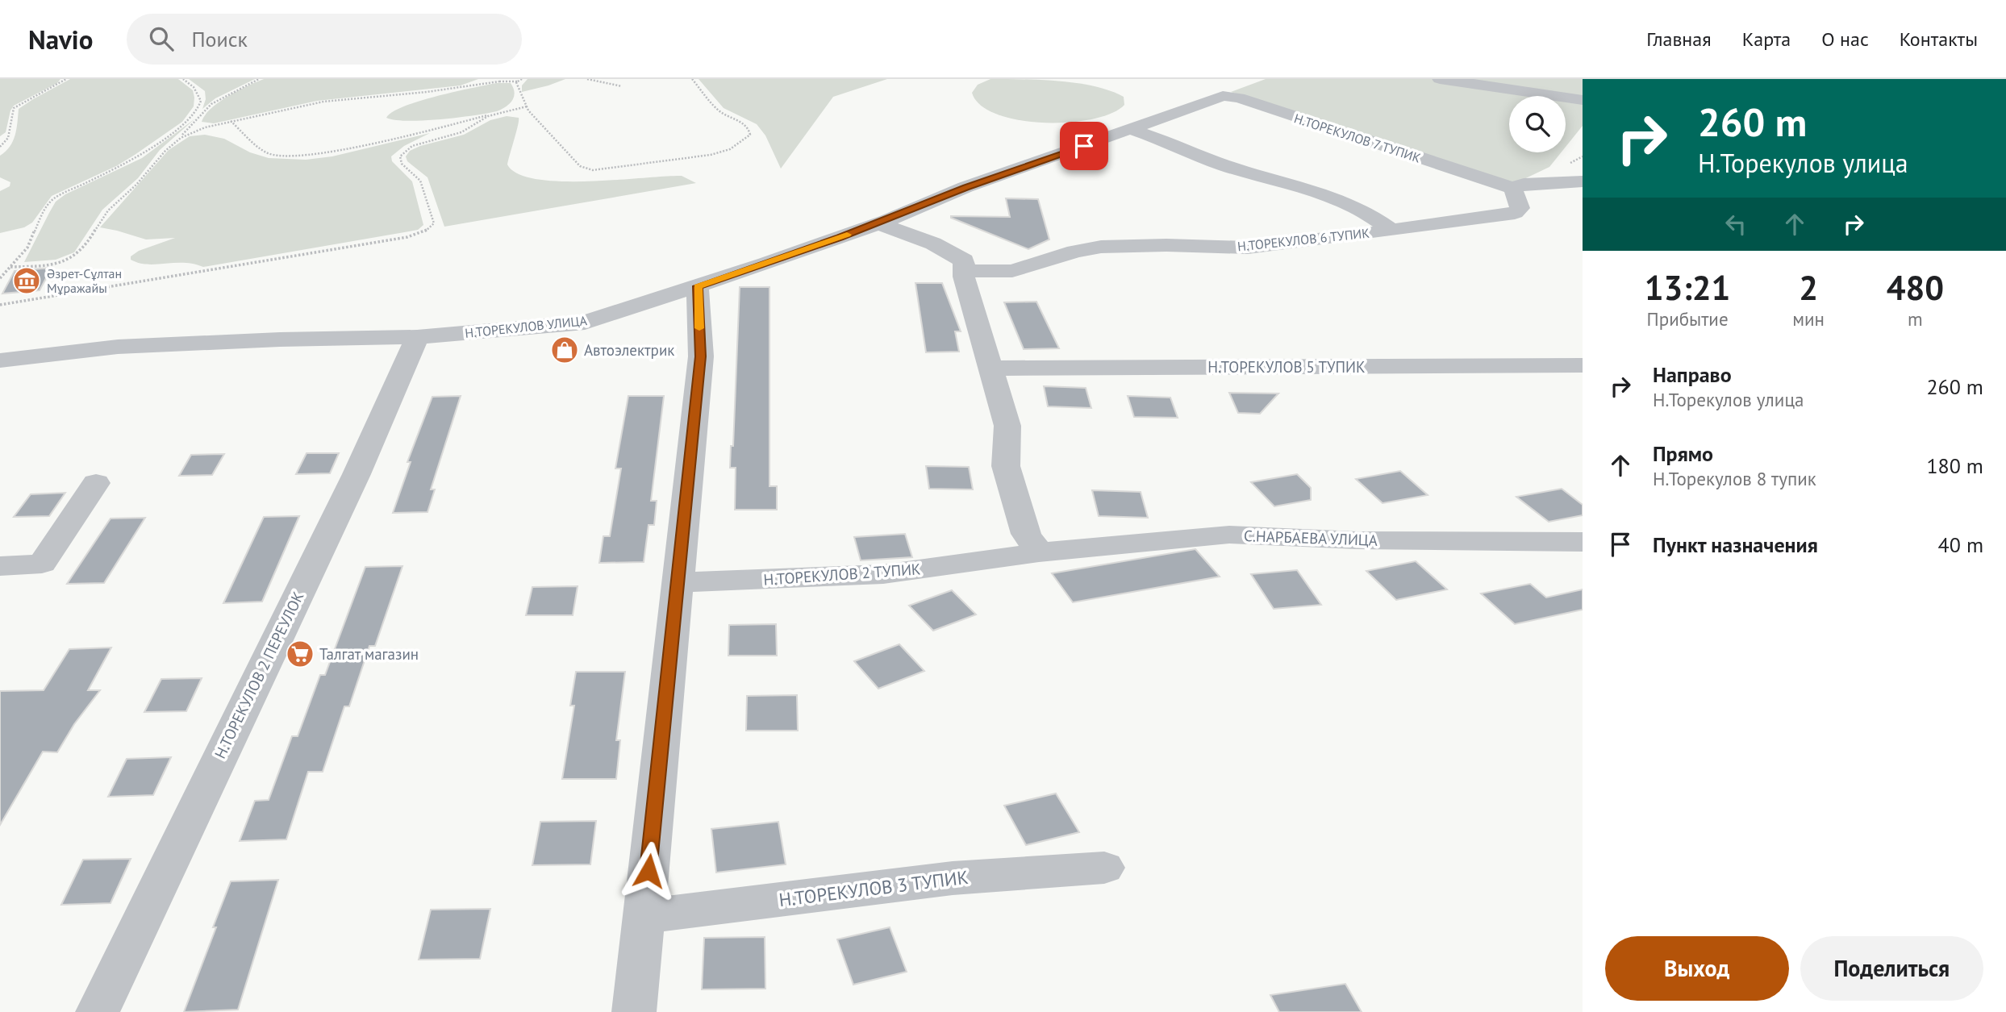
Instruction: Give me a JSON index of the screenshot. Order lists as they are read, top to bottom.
{
  "streets": {
    "street": [
      "Н.ТОРЕКУЛОВ 7 ТУПИК",
      "Н.ТОРЕКУЛОВ 6 ТУПИК",
      "Н.ТОРЕКУЛОВ УЛИЦА",
      "Н.ТОРЕКУЛОВ 5 ТУПИК",
      "С.НАРБАЕВА УЛИЦА",
      "Н.ТОРЕКУЛОВ 2 ТУПИК",
      "Н.ТОРЕКУЛОВ 2 ПЕРЕУЛОК",
      "Н.ТОРЕКУЛОВ 3 ТУПИК"
    ]
  },
  "crossings": [
    ["Н.ТОРЕКУЛОВ 7 ТУПИК", "Н.ТОРЕКУЛОВ 6 ТУПИК"],
    ["Н.ТОРЕКУЛОВ 7 ТУПИК", "Н.ТОРЕКУЛОВ УЛИЦА"],
    ["Н.ТОРЕКУЛОВ УЛИЦА", "Н.ТОРЕКУЛОВ 2 ПЕРЕУЛОК"],
    ["С.НАРБАЕВА УЛИЦА", "Н.ТОРЕКУЛОВ 2 ТУПИК"]
  ],
  "places": {
    "museum": ["Әзрет-Сұлтан Мұражайы"],
    "shop": ["Автоэлектрик"],
    "supermarket": ["Талгат магазин"]
  },
  "page": {
    "header": "Navio",
    "search": "Поиск",
    "nav": [
      "Главная",
      "Карта",
      "О нас",
      "Контакты"
    ],
    "turn": ["260 m", "Н.Торекулов улица"],
    "eta": [
      "13:21",
      "Прибытие",
      "2",
      "мин",
      "480",
      "m"
    ],
    "list": [
      {
        "name": "Направо",
        "note": "Н.Торекулов улица",
        "value": "260 m"
      },
      {
        "name": "Прямо",
        "note": "Н.Торекулов 8 тупик",
        "value": "180 m"
      },
      {
        "name": "Пункт назначения",
        "value": "40 m"
      }
    ],
    "buttons": ["Выход", "Поделиться"]
  }
}
